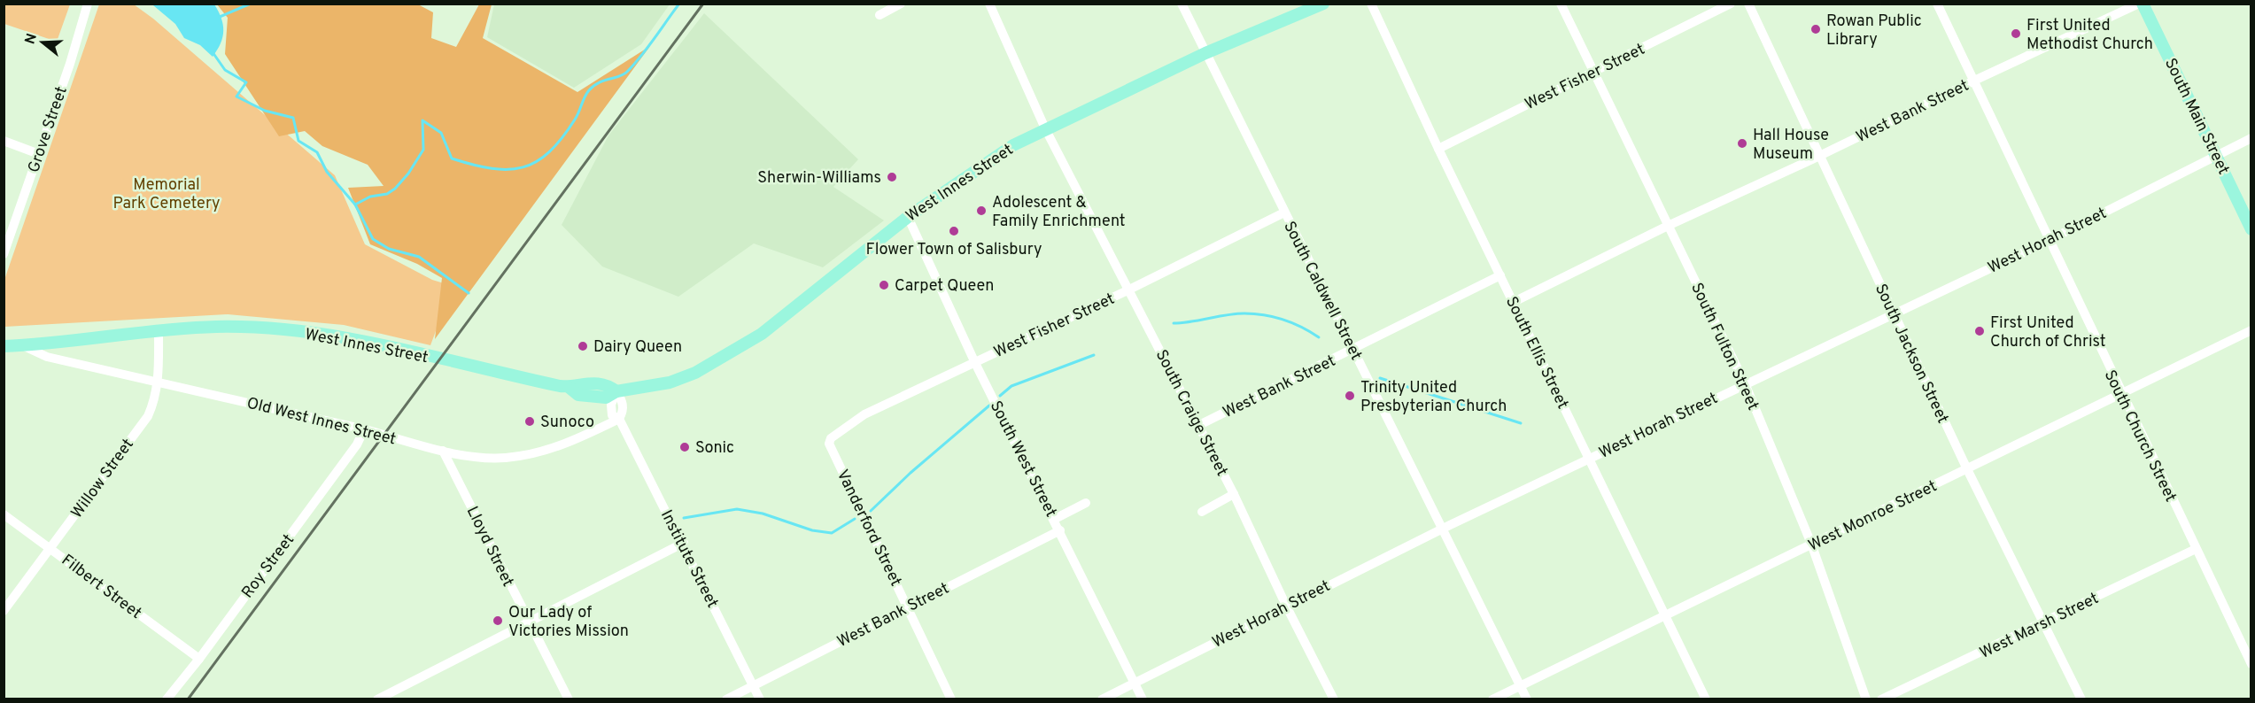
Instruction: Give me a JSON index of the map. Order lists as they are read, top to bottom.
{
  "streets": {
    "main road": ["South Main Street", "West Innes Street"],
    "street": [
      "West Fisher Street",
      "West Bank Street",
      "Grove Street",
      "West Horah Street",
      "South Caldwell Street",
      "South Fulton Street",
      "South Ellis Street",
      "South Jackson Street",
      "South Craige Street",
      "Old West Innes Street",
      "South Church Street",
      "South West Street",
      "Willow Street",
      "West Monroe Street",
      "Vanderford Street",
      "Lloyd Street",
      "Institute Street",
      "Roy Street",
      "Filbert Street",
      "West Marsh Street"
    ]
  },
  "crossings": [
    ["West Fisher Street", "South Caldwell Street"],
    ["West Fisher Street", "South Fulton Street"],
    ["West Fisher Street", "South Ellis Street"],
    ["West Fisher Street", "South Craige Street"],
    ["West Fisher Street", "South West Street"],
    ["West Fisher Street", "Vanderford Street"],
    ["West Bank Street", "South Main Street"],
    ["West Bank Street", "South Caldwell Street"],
    ["West Bank Street", "South Fulton Street"],
    ["West Bank Street", "South Ellis Street"],
    ["West Bank Street", "South Jackson Street"],
    ["West Bank Street", "South Craige Street"],
    ["West Bank Street", "South Church Street"],
    ["West Bank Street", "South West Street"],
    ["West Bank Street", "Vanderford Street"],
    ["West Bank Street", "Institute Street"],
    ["South Main Street", "West Horah Street"],
    ["West Innes Street", "South Caldwell Street"],
    ["West Innes Street", "South Craige Street"],
    ["West Innes Street", "Old West Innes Street"],
    ["West Innes Street", "South West Street"],
    ["West Innes Street", "Willow Street"],
    ["West Innes Street", "Institute Street"],
    ["West Horah Street", "South Caldwell Street"],
    ["West Horah Street", "South Fulton Street"],
    ["West Horah Street", "South Ellis Street"],
    ["West Horah Street", "South Jackson Street"],
    ["West Horah Street", "South Craige Street"],
    ["West Horah Street", "South Church Street"],
    ["West Horah Street", "South West Street"],
    ["South Caldwell Street", "West Monroe Street"],
    ["South Fulton Street", "West Monroe Street"],
    ["South Ellis Street", "West Monroe Street"],
    ["South Jackson Street", "West Monroe Street"],
    ["South Jackson Street", "West Marsh Street"],
    ["Old West Innes Street", "Willow Street"],
    ["Old West Innes Street", "Lloyd Street"],
    ["Old West Innes Street", "Institute Street"],
    ["Old West Innes Street", "Roy Street"],
    ["South Church Street", "West Monroe Street"],
    ["South Church Street", "West Marsh Street"],
    ["Willow Street", "Filbert Street"],
    ["Roy Street", "Filbert Street"]
  ],
  "parks": ["Memorial Park Cemetery"],
  "places": [
    "Rowan Public Library",
    "First United Methodist Church",
    "Hall House Museum",
    "Sherwin-Williams",
    "Adolescent & Family Enrichment",
    "Flower Town of Salisbury",
    "Carpet Queen",
    "First United Church of Christ",
    "Dairy Queen",
    "Trinity United Presbyterian Church",
    "Sunoco",
    "Sonic",
    "Our Lady of Victories Mission"
  ],
  "north": "left"
}
